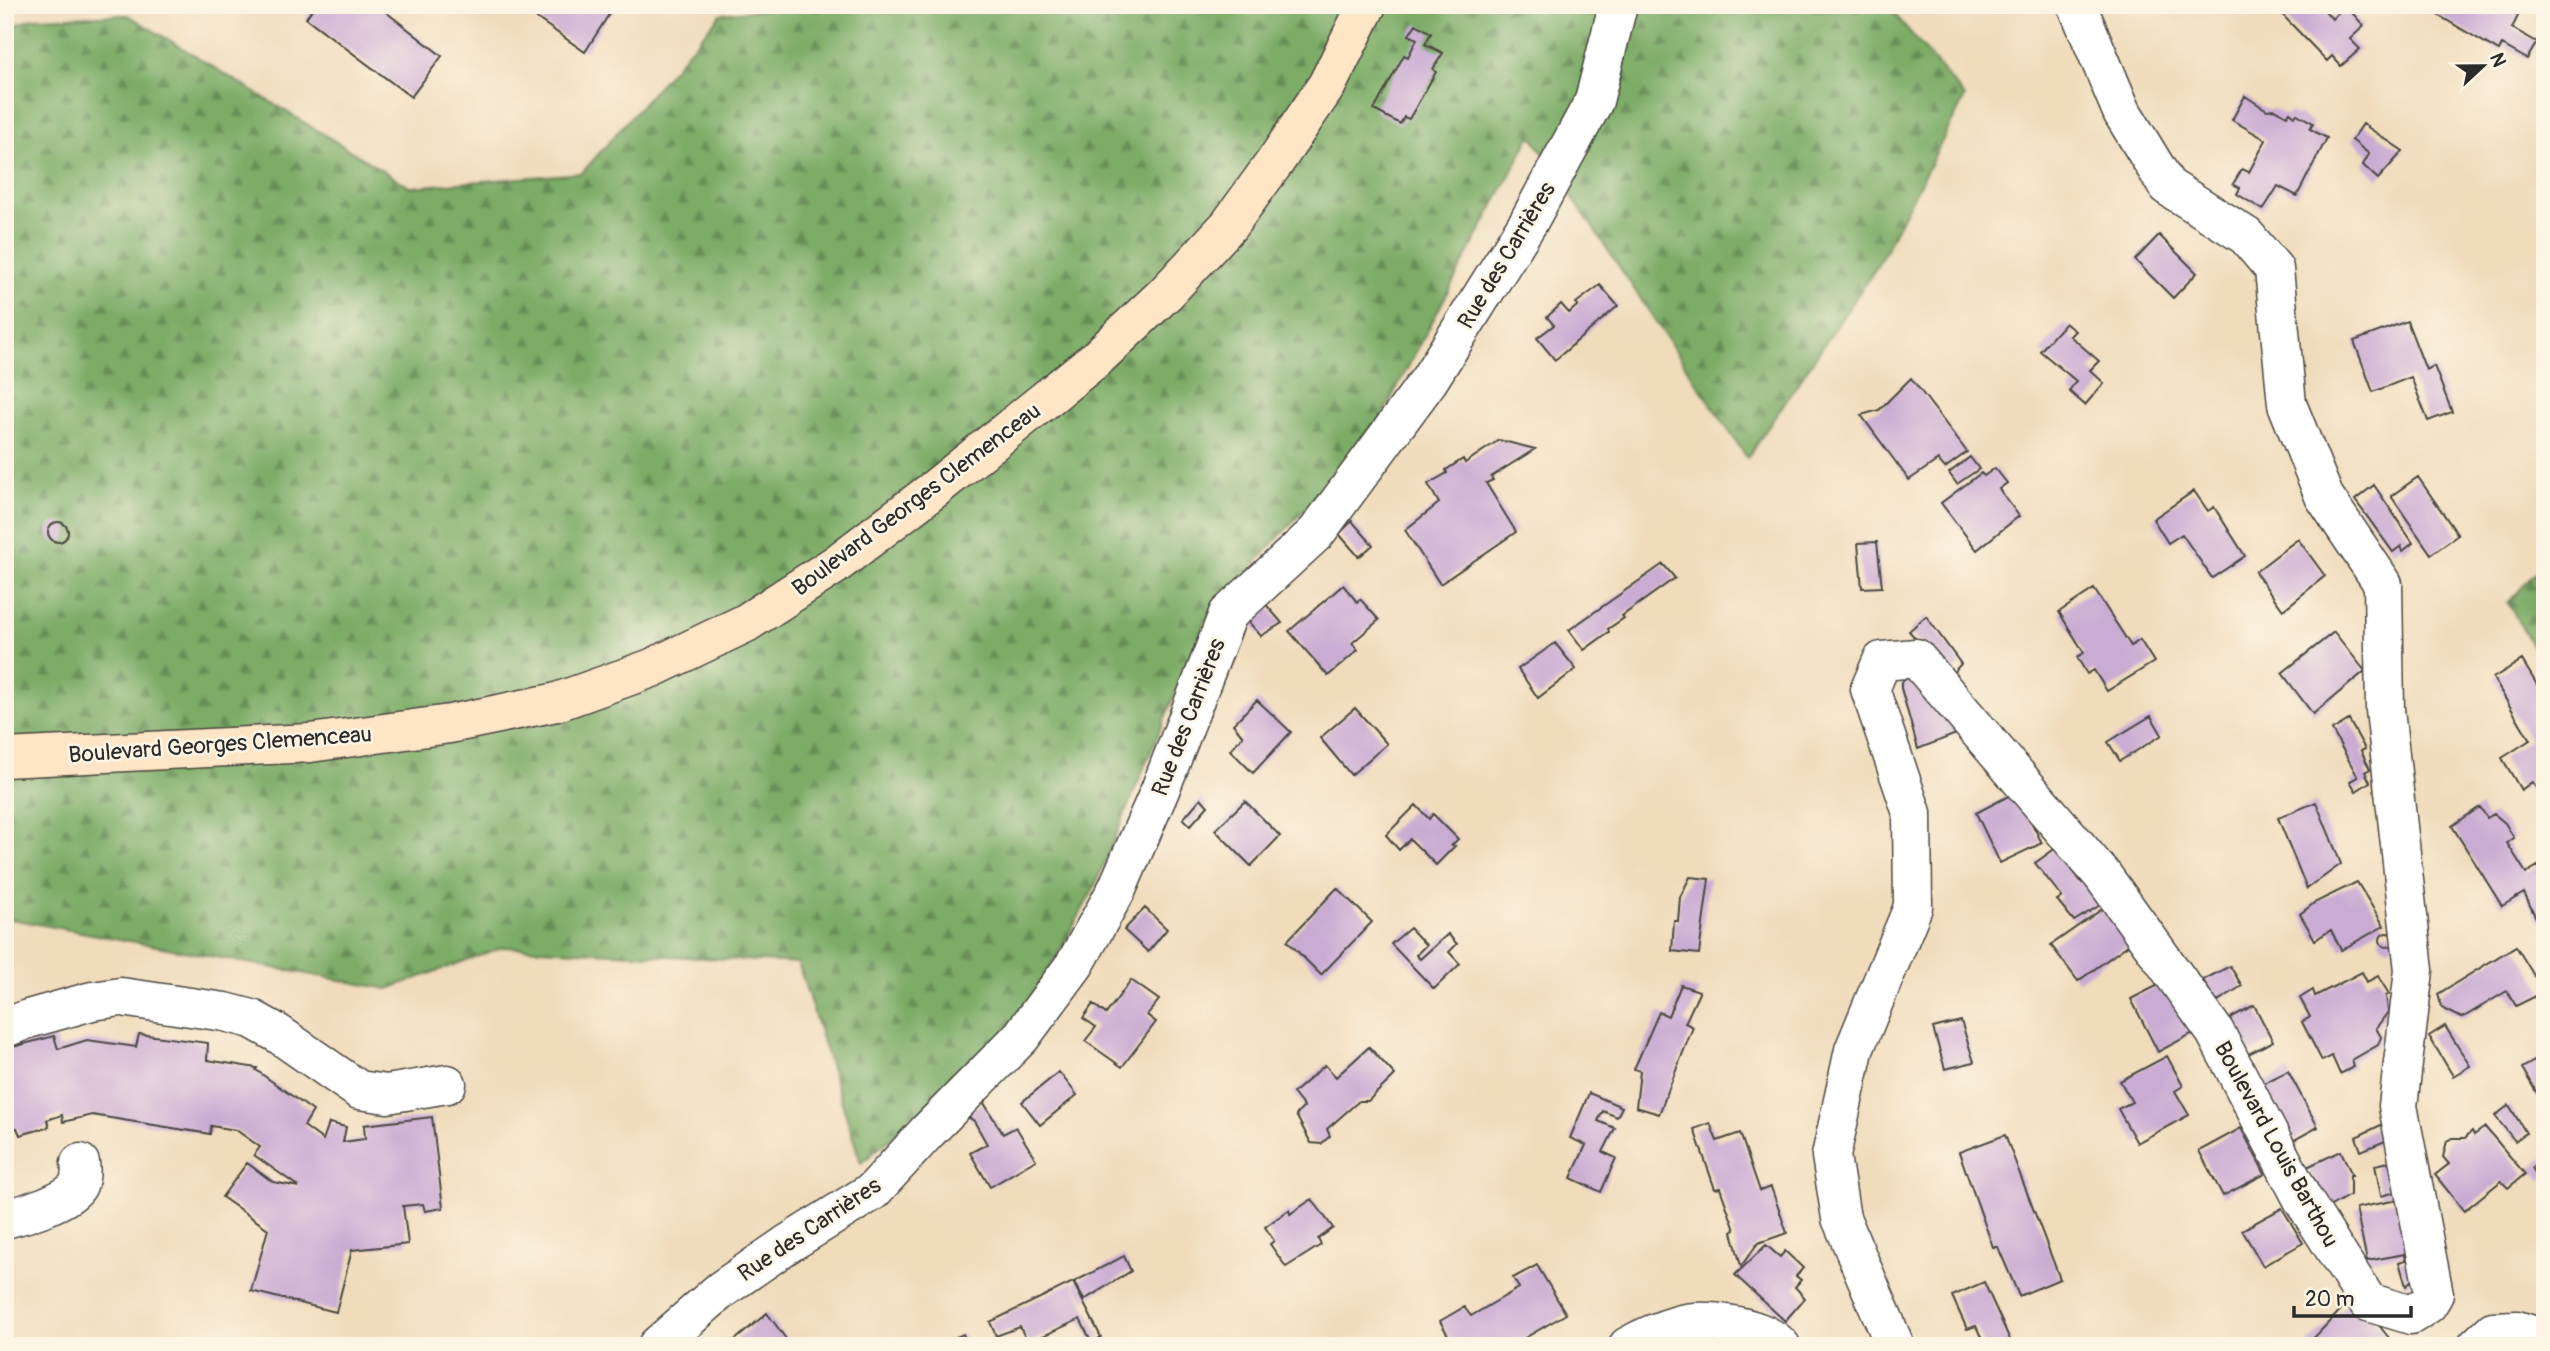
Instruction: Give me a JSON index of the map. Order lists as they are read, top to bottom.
{
  "streets": {
    "main road": ["Boulevard Georges Clemenceau"],
    "street": ["Rue des Carrières", "Boulevard Louis Barthou"]
  },
  "scale_bar": "20 m",
  "north": "right"
}
